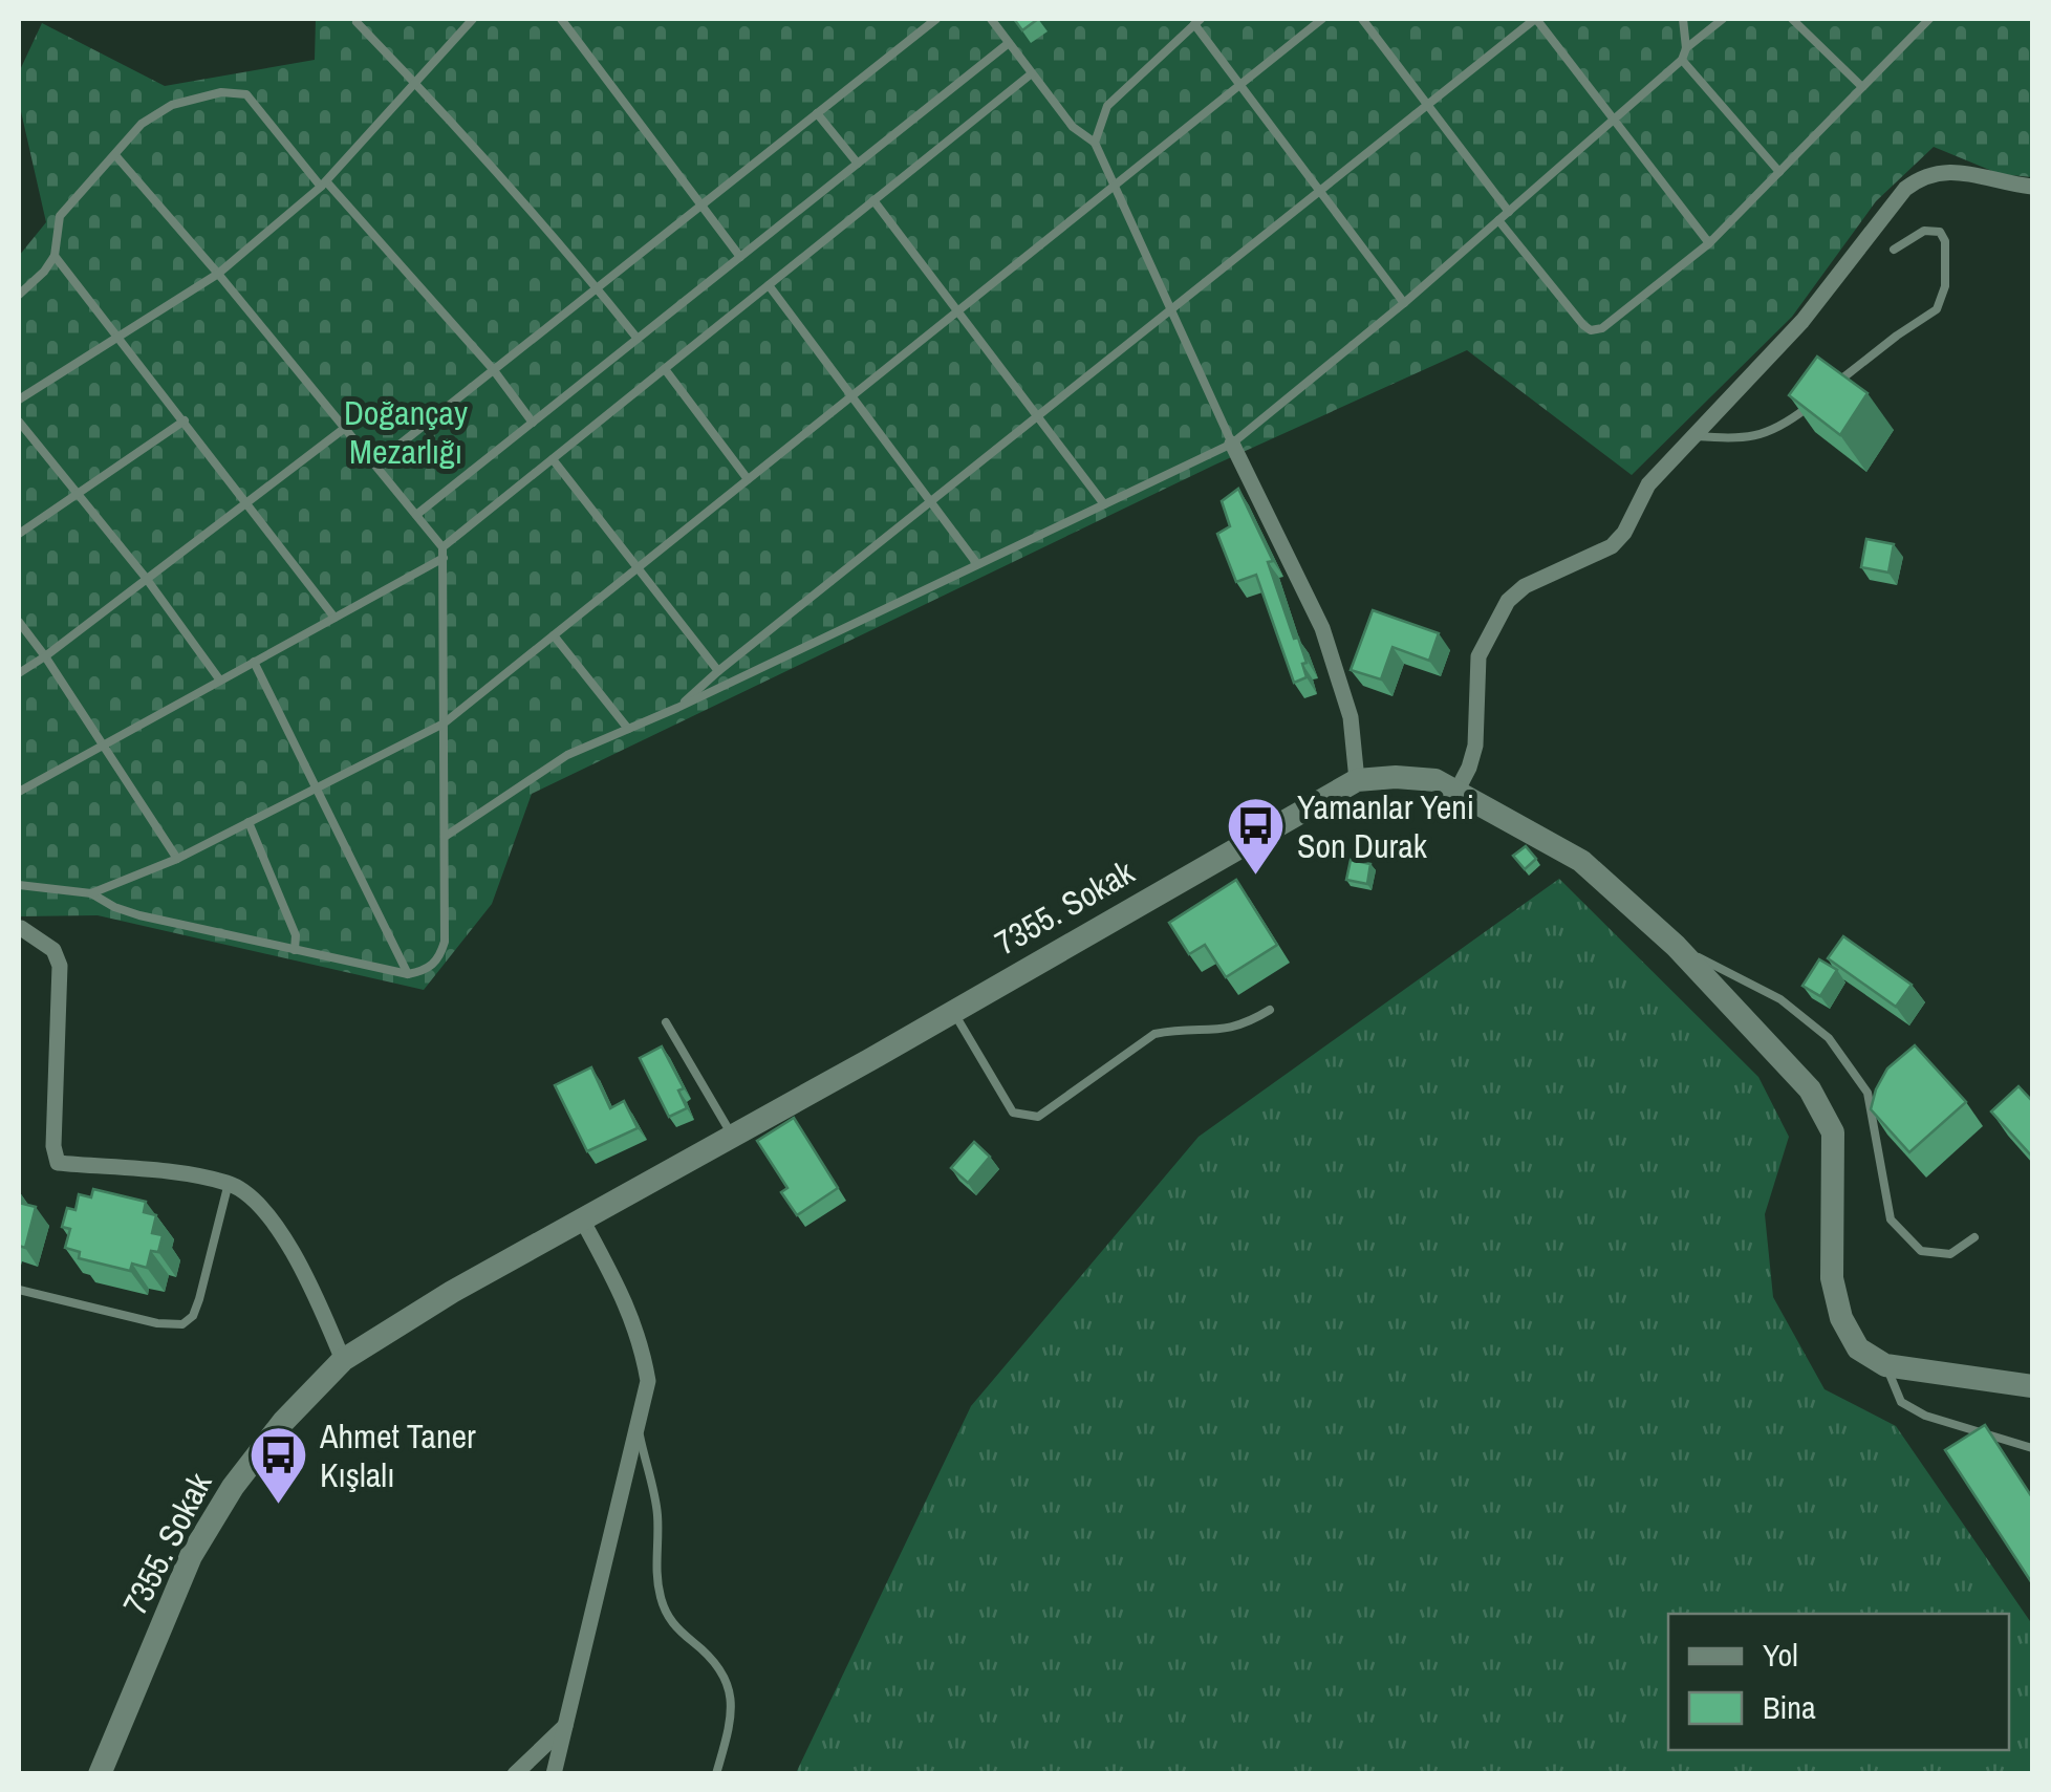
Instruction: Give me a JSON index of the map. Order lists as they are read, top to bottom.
{
  "streets": {
    "street": ["7355. Sokak"]
  },
  "parks": ["Doğançay Mezarlığı"],
  "places": {
    "bus stop": ["Yamanlar Yeni Son Durak", "Ahmet Taner Kışlalı"]
  },
  "legend": ["Yol", "Bina"]
}
